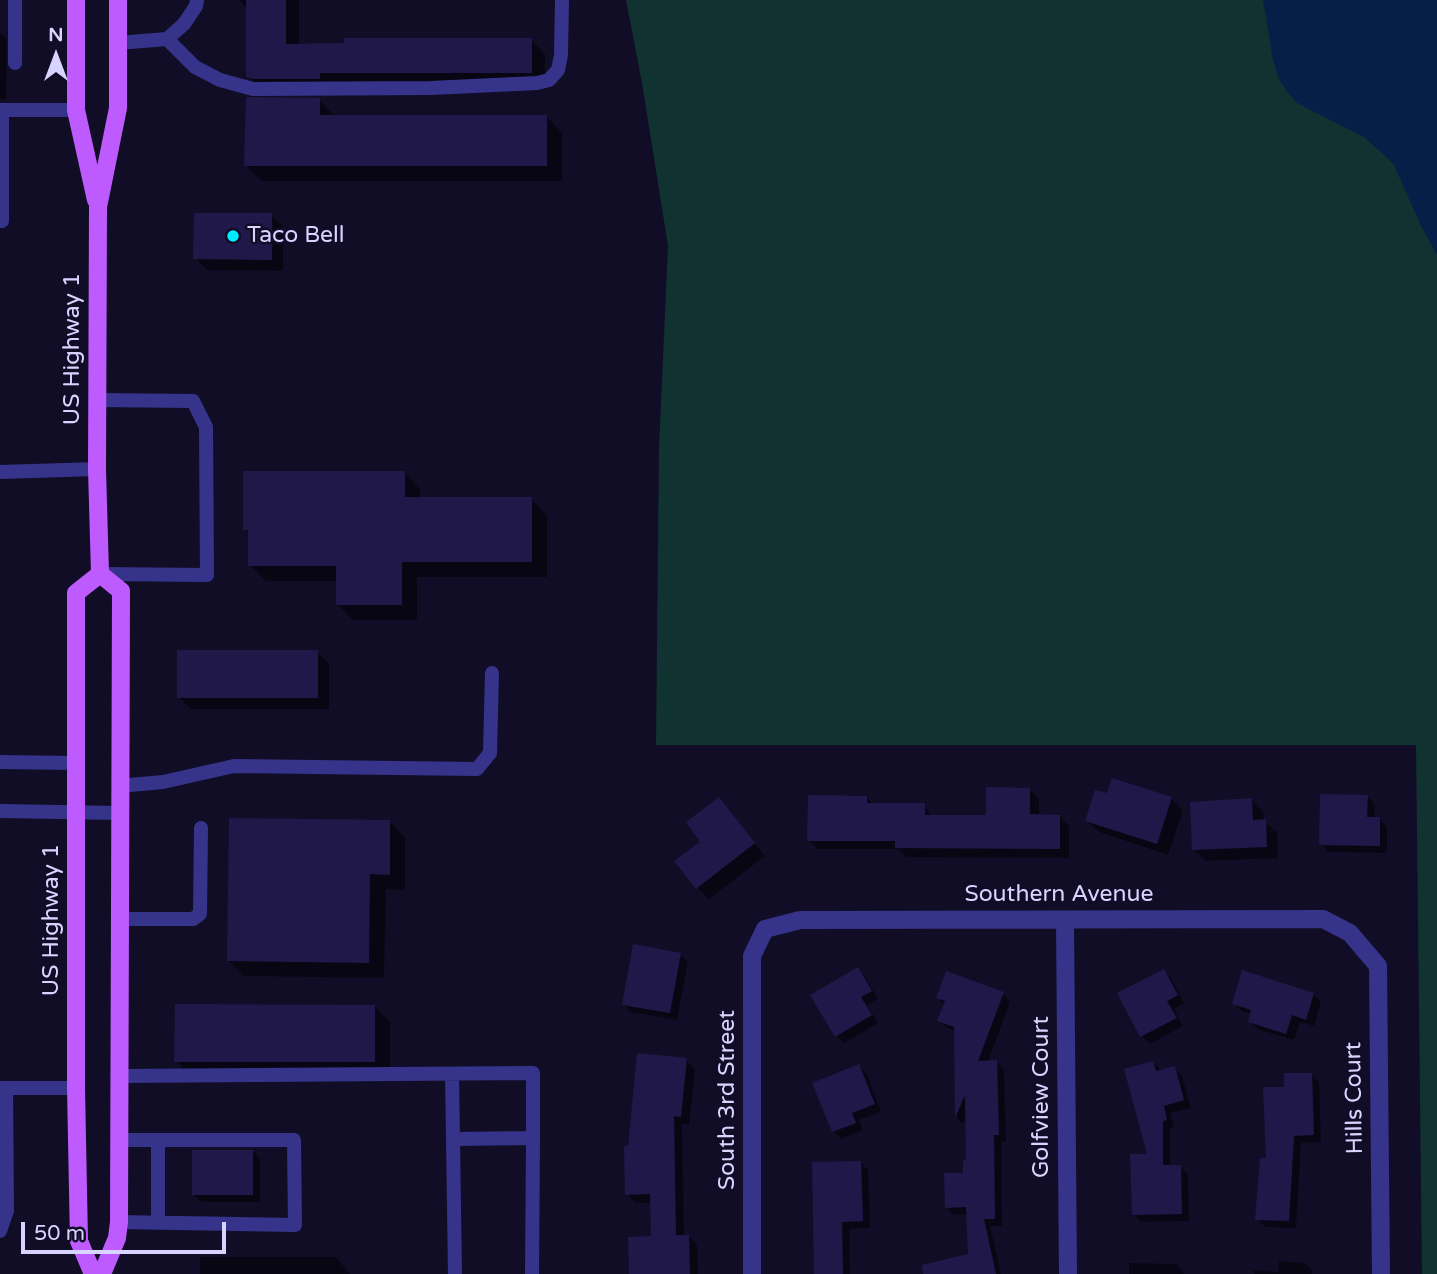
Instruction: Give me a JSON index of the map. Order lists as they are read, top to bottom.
{
  "streets": {
    "main road": ["US Highway 1"],
    "street": [
      "Southern Avenue",
      "Golfview Court",
      "Hills Court",
      "South 3rd Street"
    ]
  },
  "crossings": [
    ["Southern Avenue", "Golfview Court"],
    ["Southern Avenue", "Hills Court"],
    ["Southern Avenue", "South 3rd Street"]
  ],
  "places": ["Taco Bell"],
  "scale_bar": "50 m",
  "north": "top"
}
